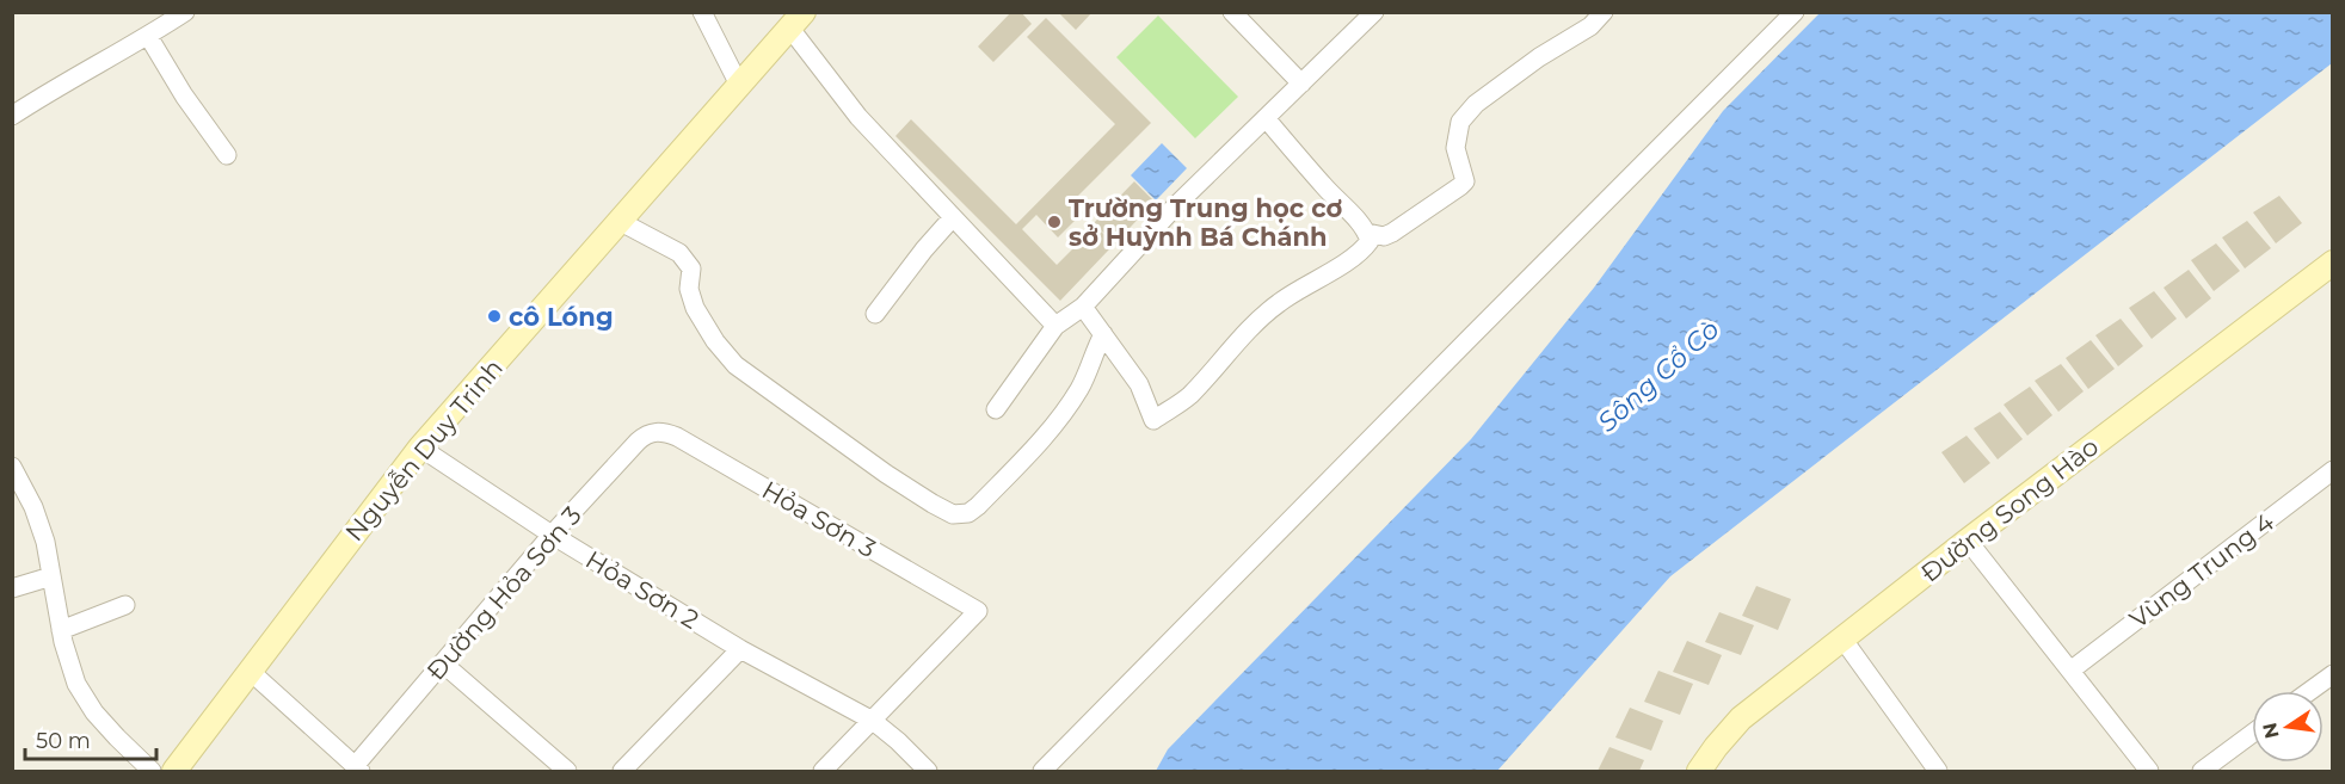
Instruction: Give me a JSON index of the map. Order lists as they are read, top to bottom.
{
  "streets": {
    "street": [
      "Nguyễn Duy Trinh",
      "Đường Song Hào",
      "Hỏa Sơn 3",
      "Vùng Trung 4",
      "Hỏa Sơn 2",
      "Đường Hỏa Sơn 3"
    ]
  },
  "crossings": [
    ["Nguyễn Duy Trinh", "Hỏa Sơn 2"],
    ["Hỏa Sơn 3", "Hỏa Sơn 2"],
    ["Hỏa Sơn 3", "Đường Hỏa Sơn 3"],
    ["Hỏa Sơn 2", "Đường Hỏa Sơn 3"]
  ],
  "water": ["Sông Cổ Cò"],
  "places": ["Trường Trung học cơ sở Huỳnh Bá Chánh", "cô Lóng"],
  "scale_bar": "50 m",
  "north": "left"
}
